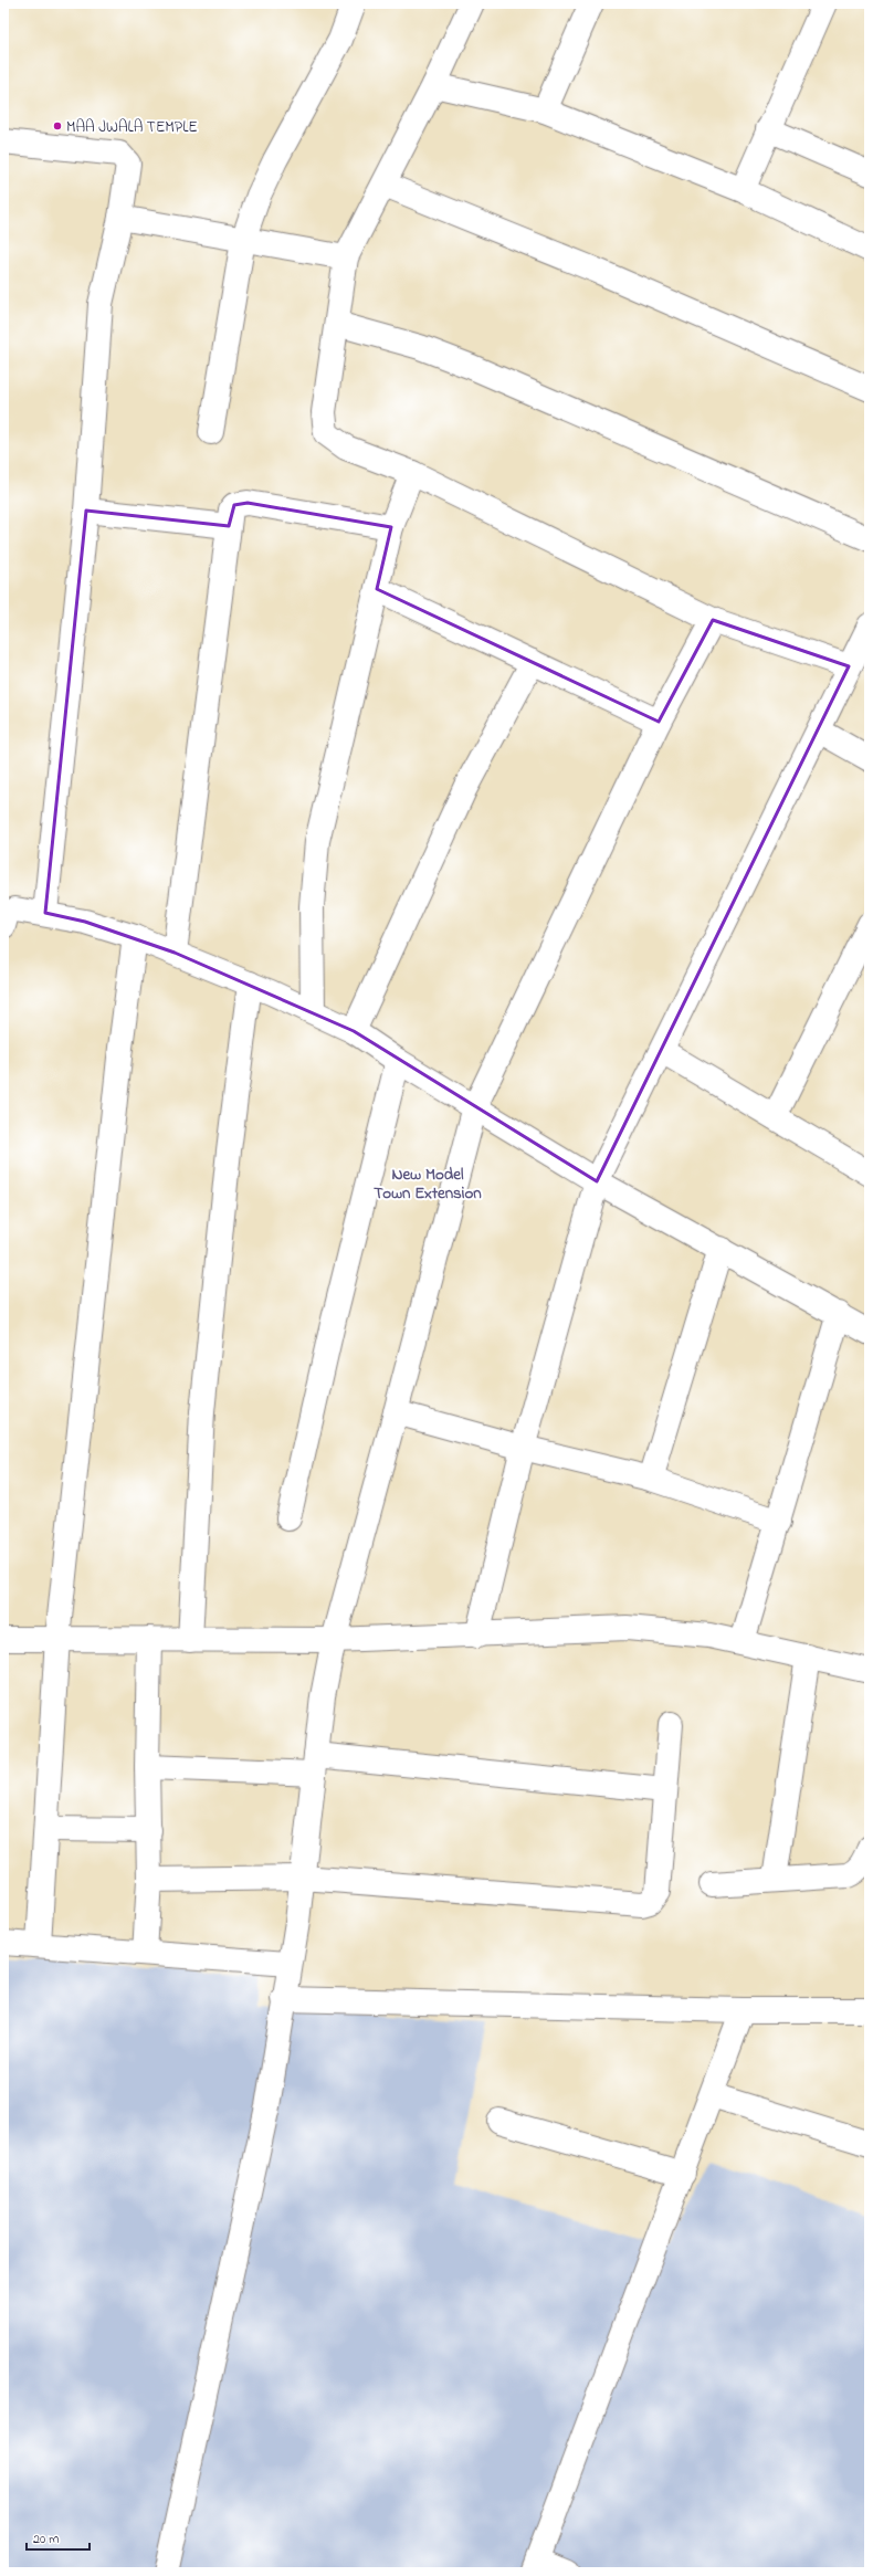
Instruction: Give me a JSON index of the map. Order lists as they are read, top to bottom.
{
  "districts": ["New Model Town Extension"],
  "places": ["MAA JWALA TEMPLE"],
  "scale_bar": "20 m"
}
